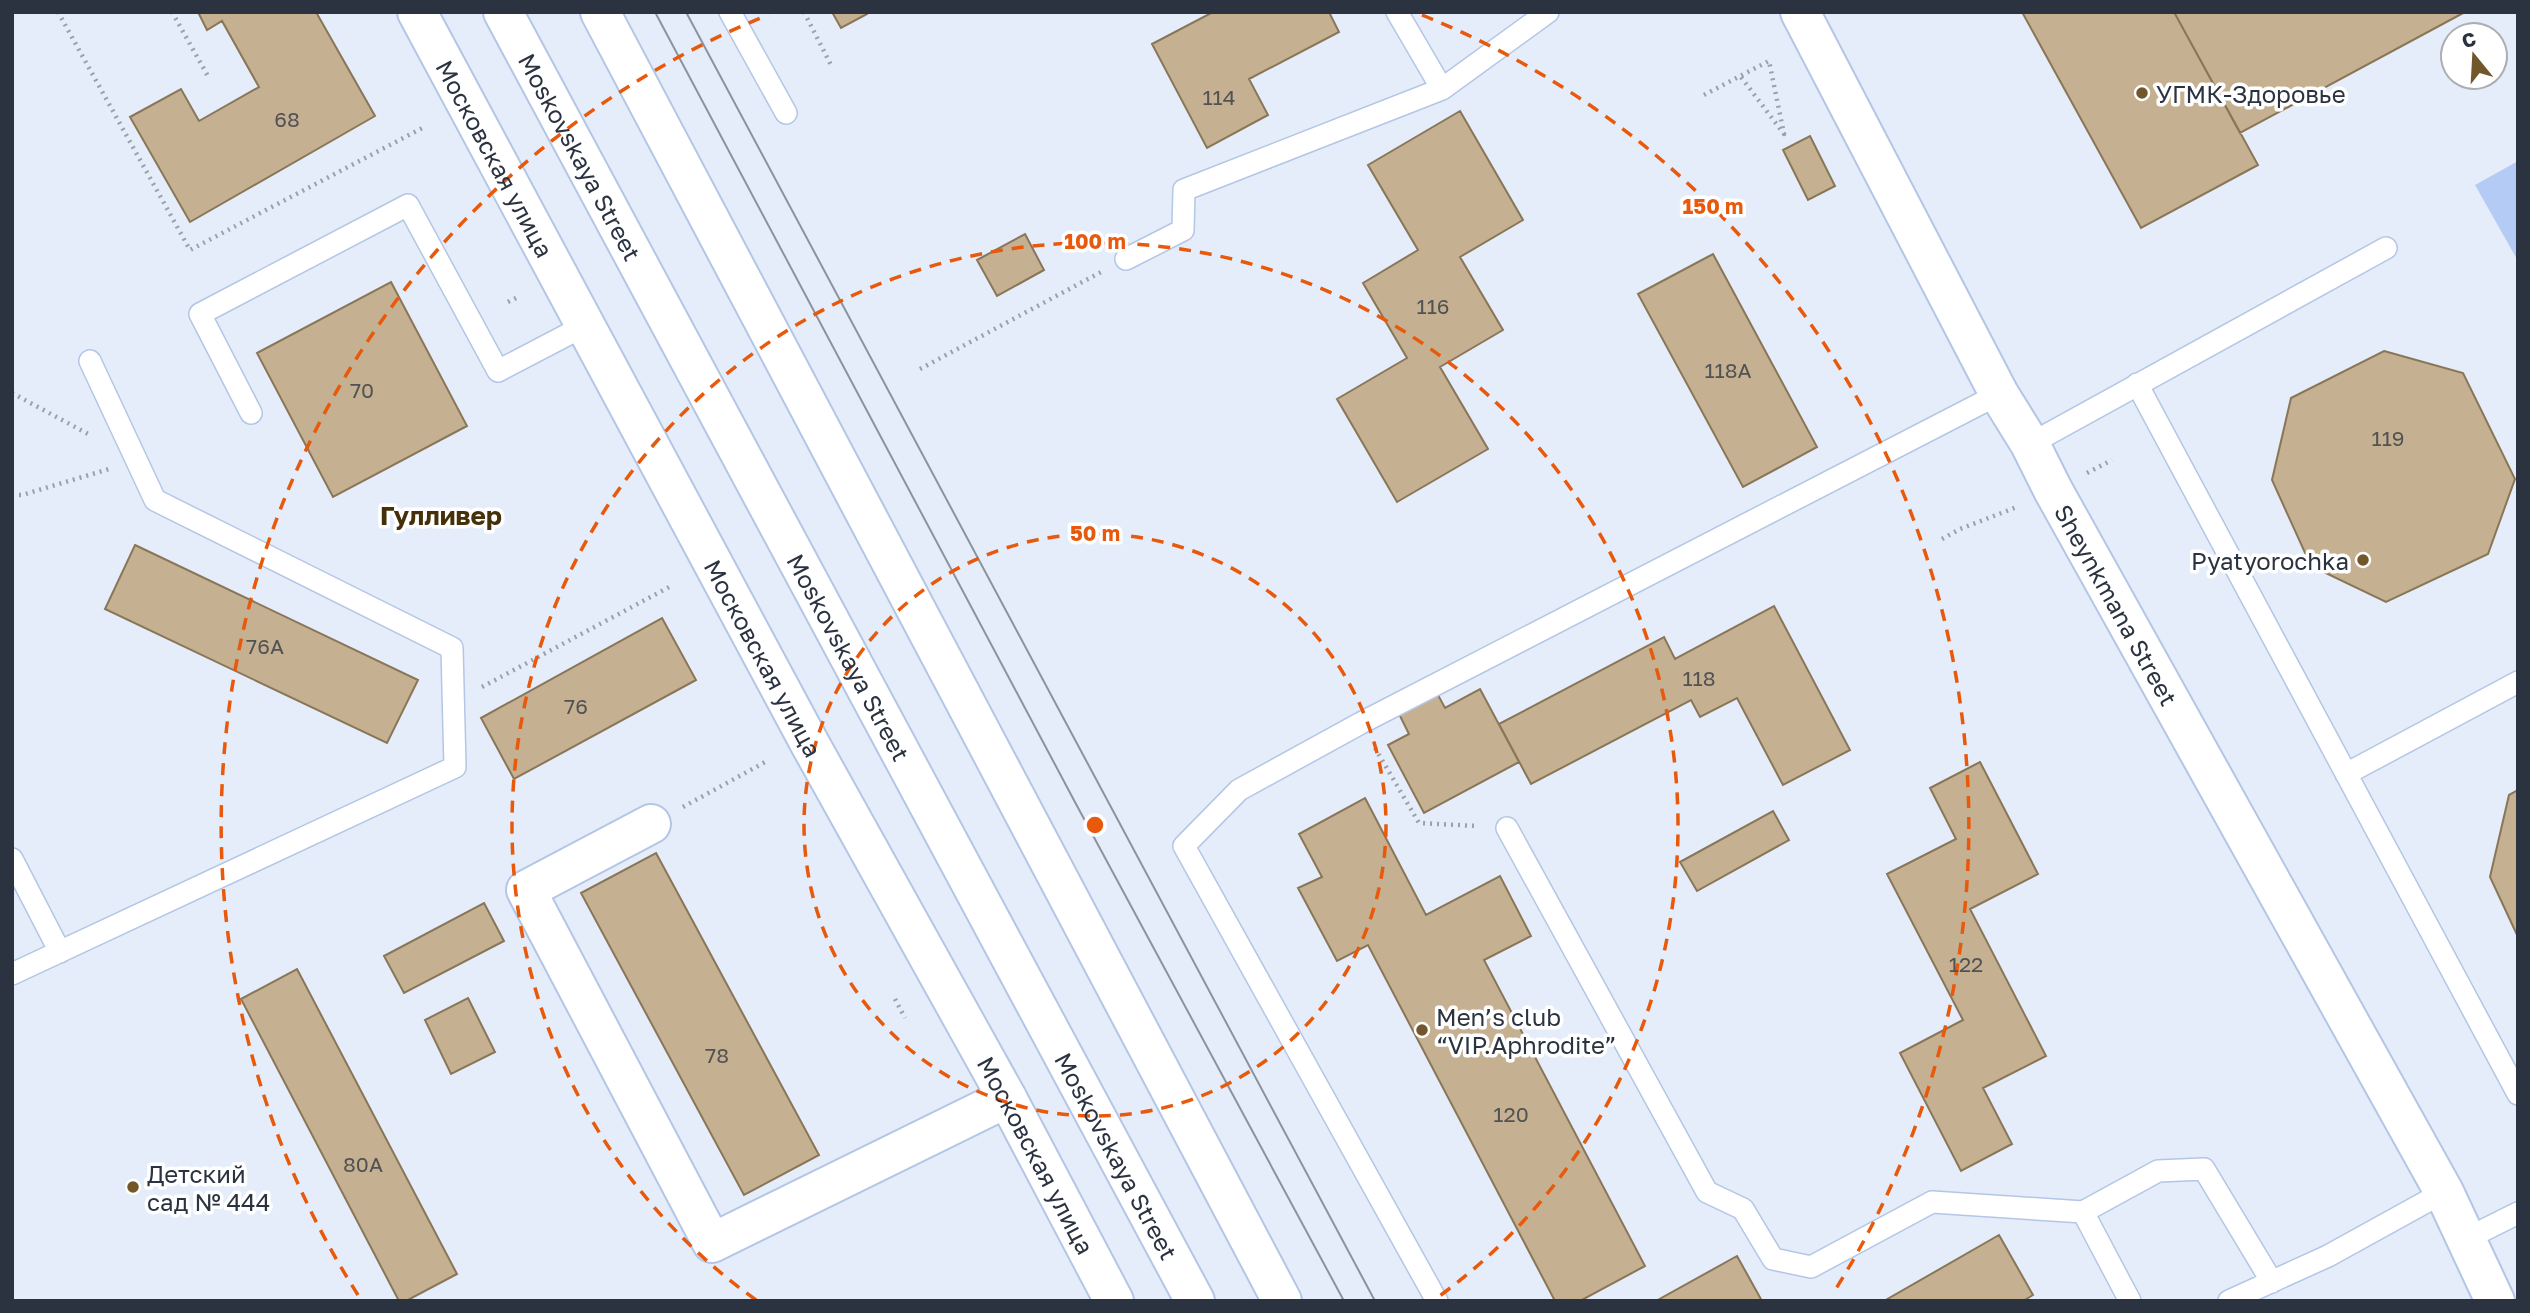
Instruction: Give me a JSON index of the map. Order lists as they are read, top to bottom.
{
  "streets": {
    "street": ["Moskovskaya Street", "Московская улица", "Sheynkmana Street"]
  },
  "districts": ["Гулливер"],
  "places": [
    "УГМК-Здоровье",
    "Pyatyorochka",
    "Men’s club “VIP.Aphrodite”",
    "Детский сад № 444"
  ],
  "house_numbers": [
    "114",
    "68",
    "116",
    "118А",
    "70",
    "119",
    "76А",
    "118",
    "76",
    "122",
    "78",
    "120",
    "80А"
  ],
  "north": "top",
  "rings": ["150 m", "100 m", "50 m"]
}
